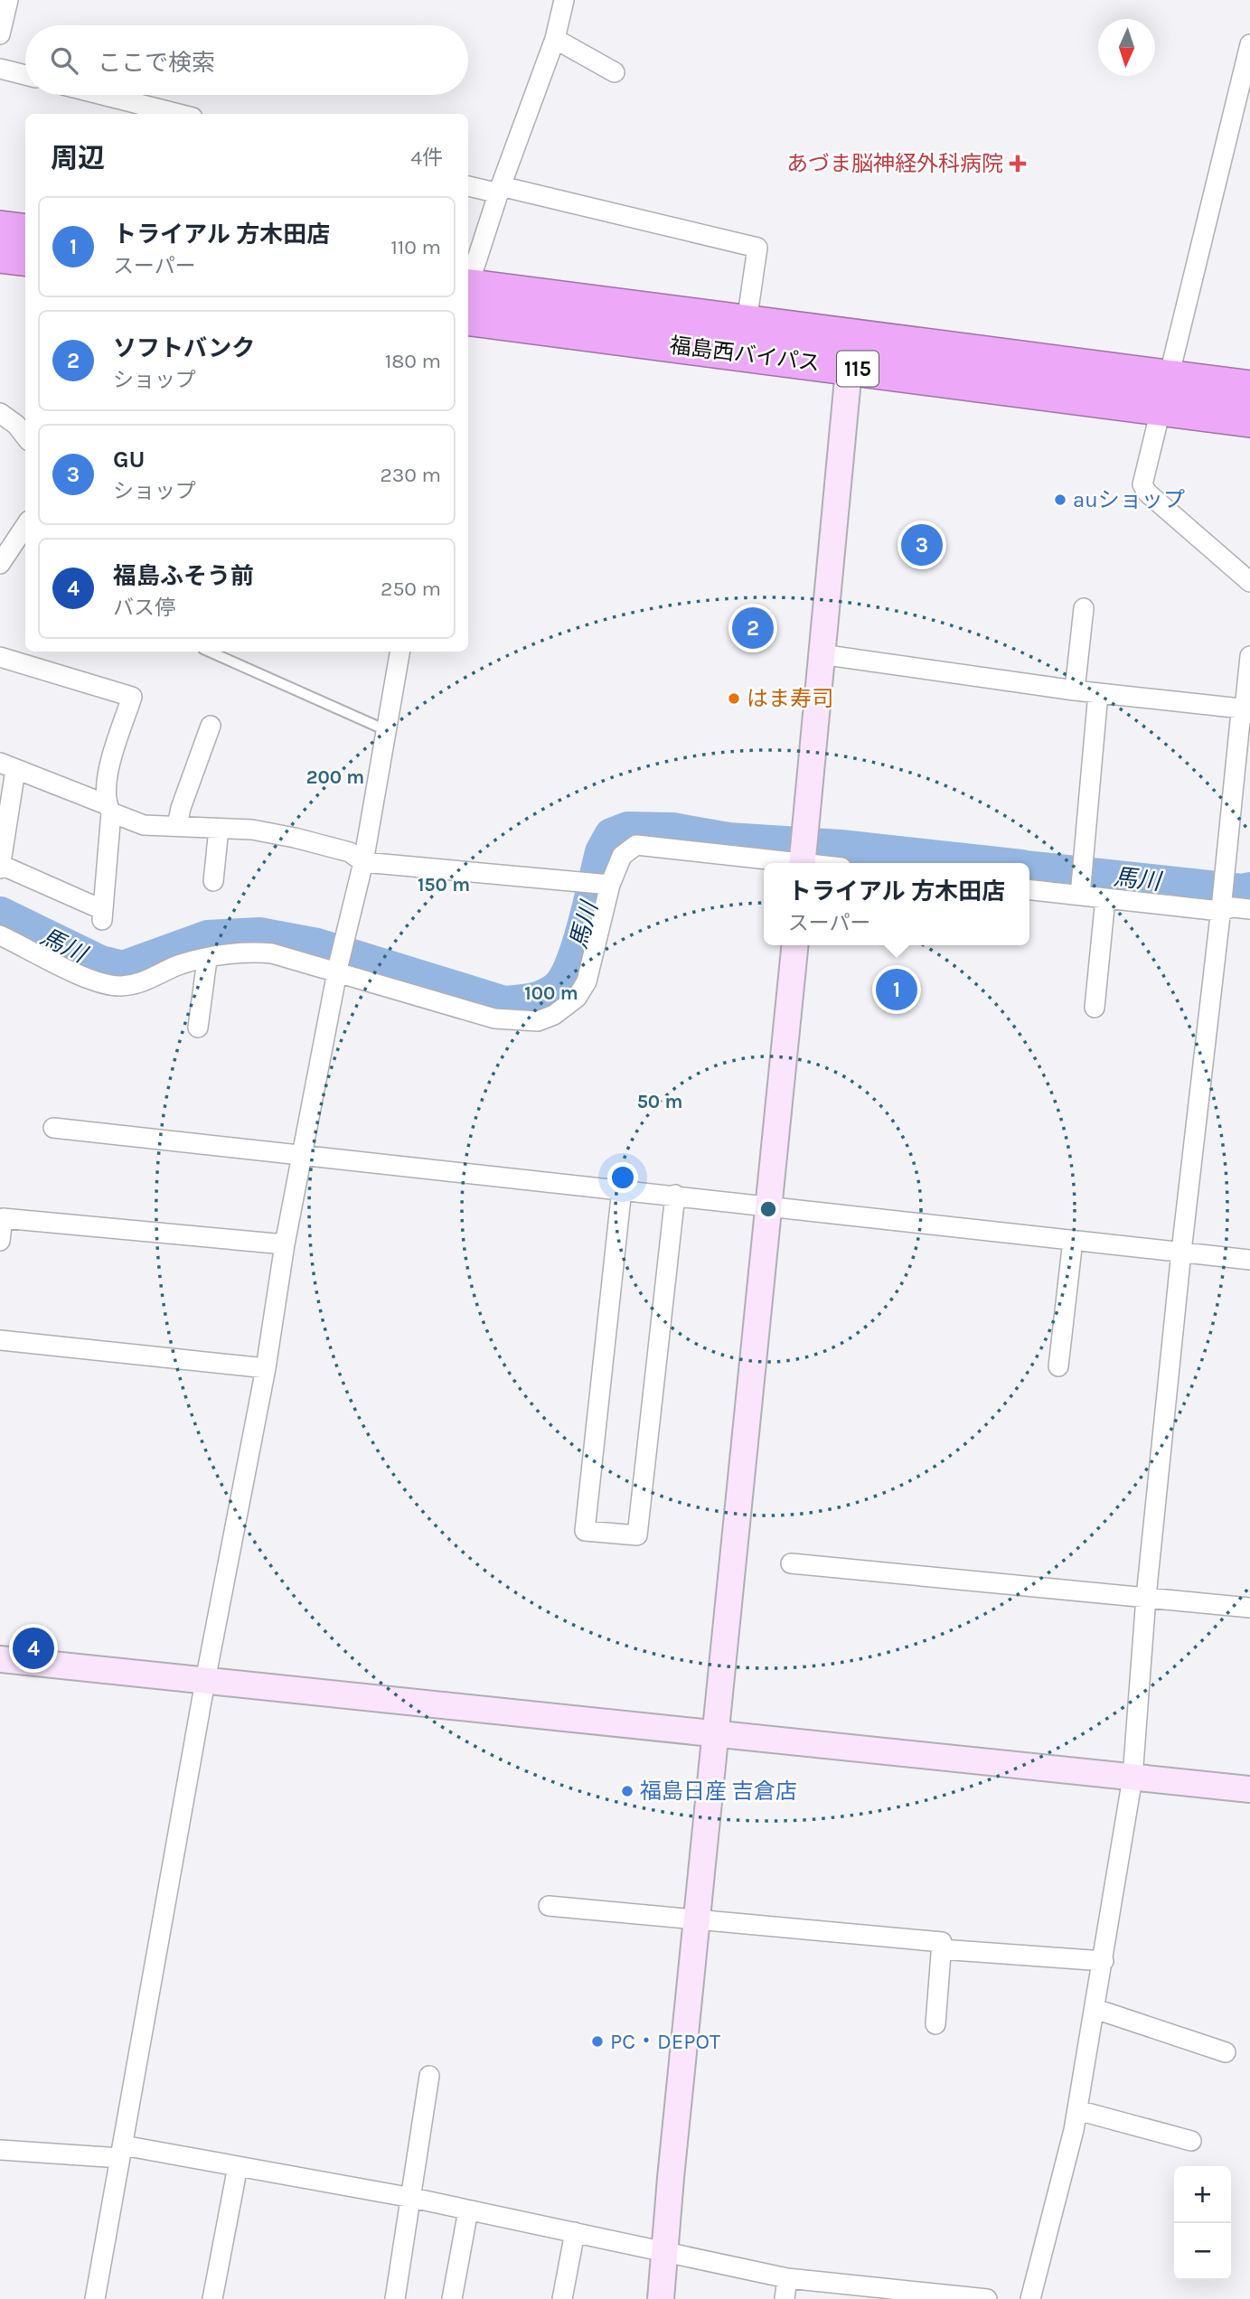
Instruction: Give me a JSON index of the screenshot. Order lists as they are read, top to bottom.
{
  "streets": {
    "highway": ["福島西バイパス", "115"]
  },
  "water": ["馬川"],
  "places": {
    "health": ["あづま脳神経外科病院"],
    "other": [
      "auショップ",
      "はま寿司",
      "福島日産 吉倉店",
      "PC・DEPOT"
    ]
  },
  "north": "bottom",
  "page": {
    "search": "ここで検索",
    "heading": ["周辺", "4件"],
    "list": [
      {
        "mark": "1",
        "name": "トライアル 方木田店",
        "note": "スーパー",
        "value": "110 m"
      },
      {
        "mark": "2",
        "name": "ソフトバンク",
        "note": "ショップ",
        "value": "180 m"
      },
      {
        "mark": "3",
        "name": "GU",
        "note": "ショップ",
        "value": "230 m"
      },
      {
        "mark": "4",
        "name": "福島ふそう前",
        "note": "バス停",
        "value": "250 m"
      }
    ],
    "pins": [
      "3",
      "2",
      "1",
      "4"
    ],
    "popup": ["トライアル 方木田店", "スーパー"],
    "map_buttons": ["+", "−"]
  },
  "rings": [
    "200 m",
    "150 m",
    "100 m",
    "50 m"
  ]
}
